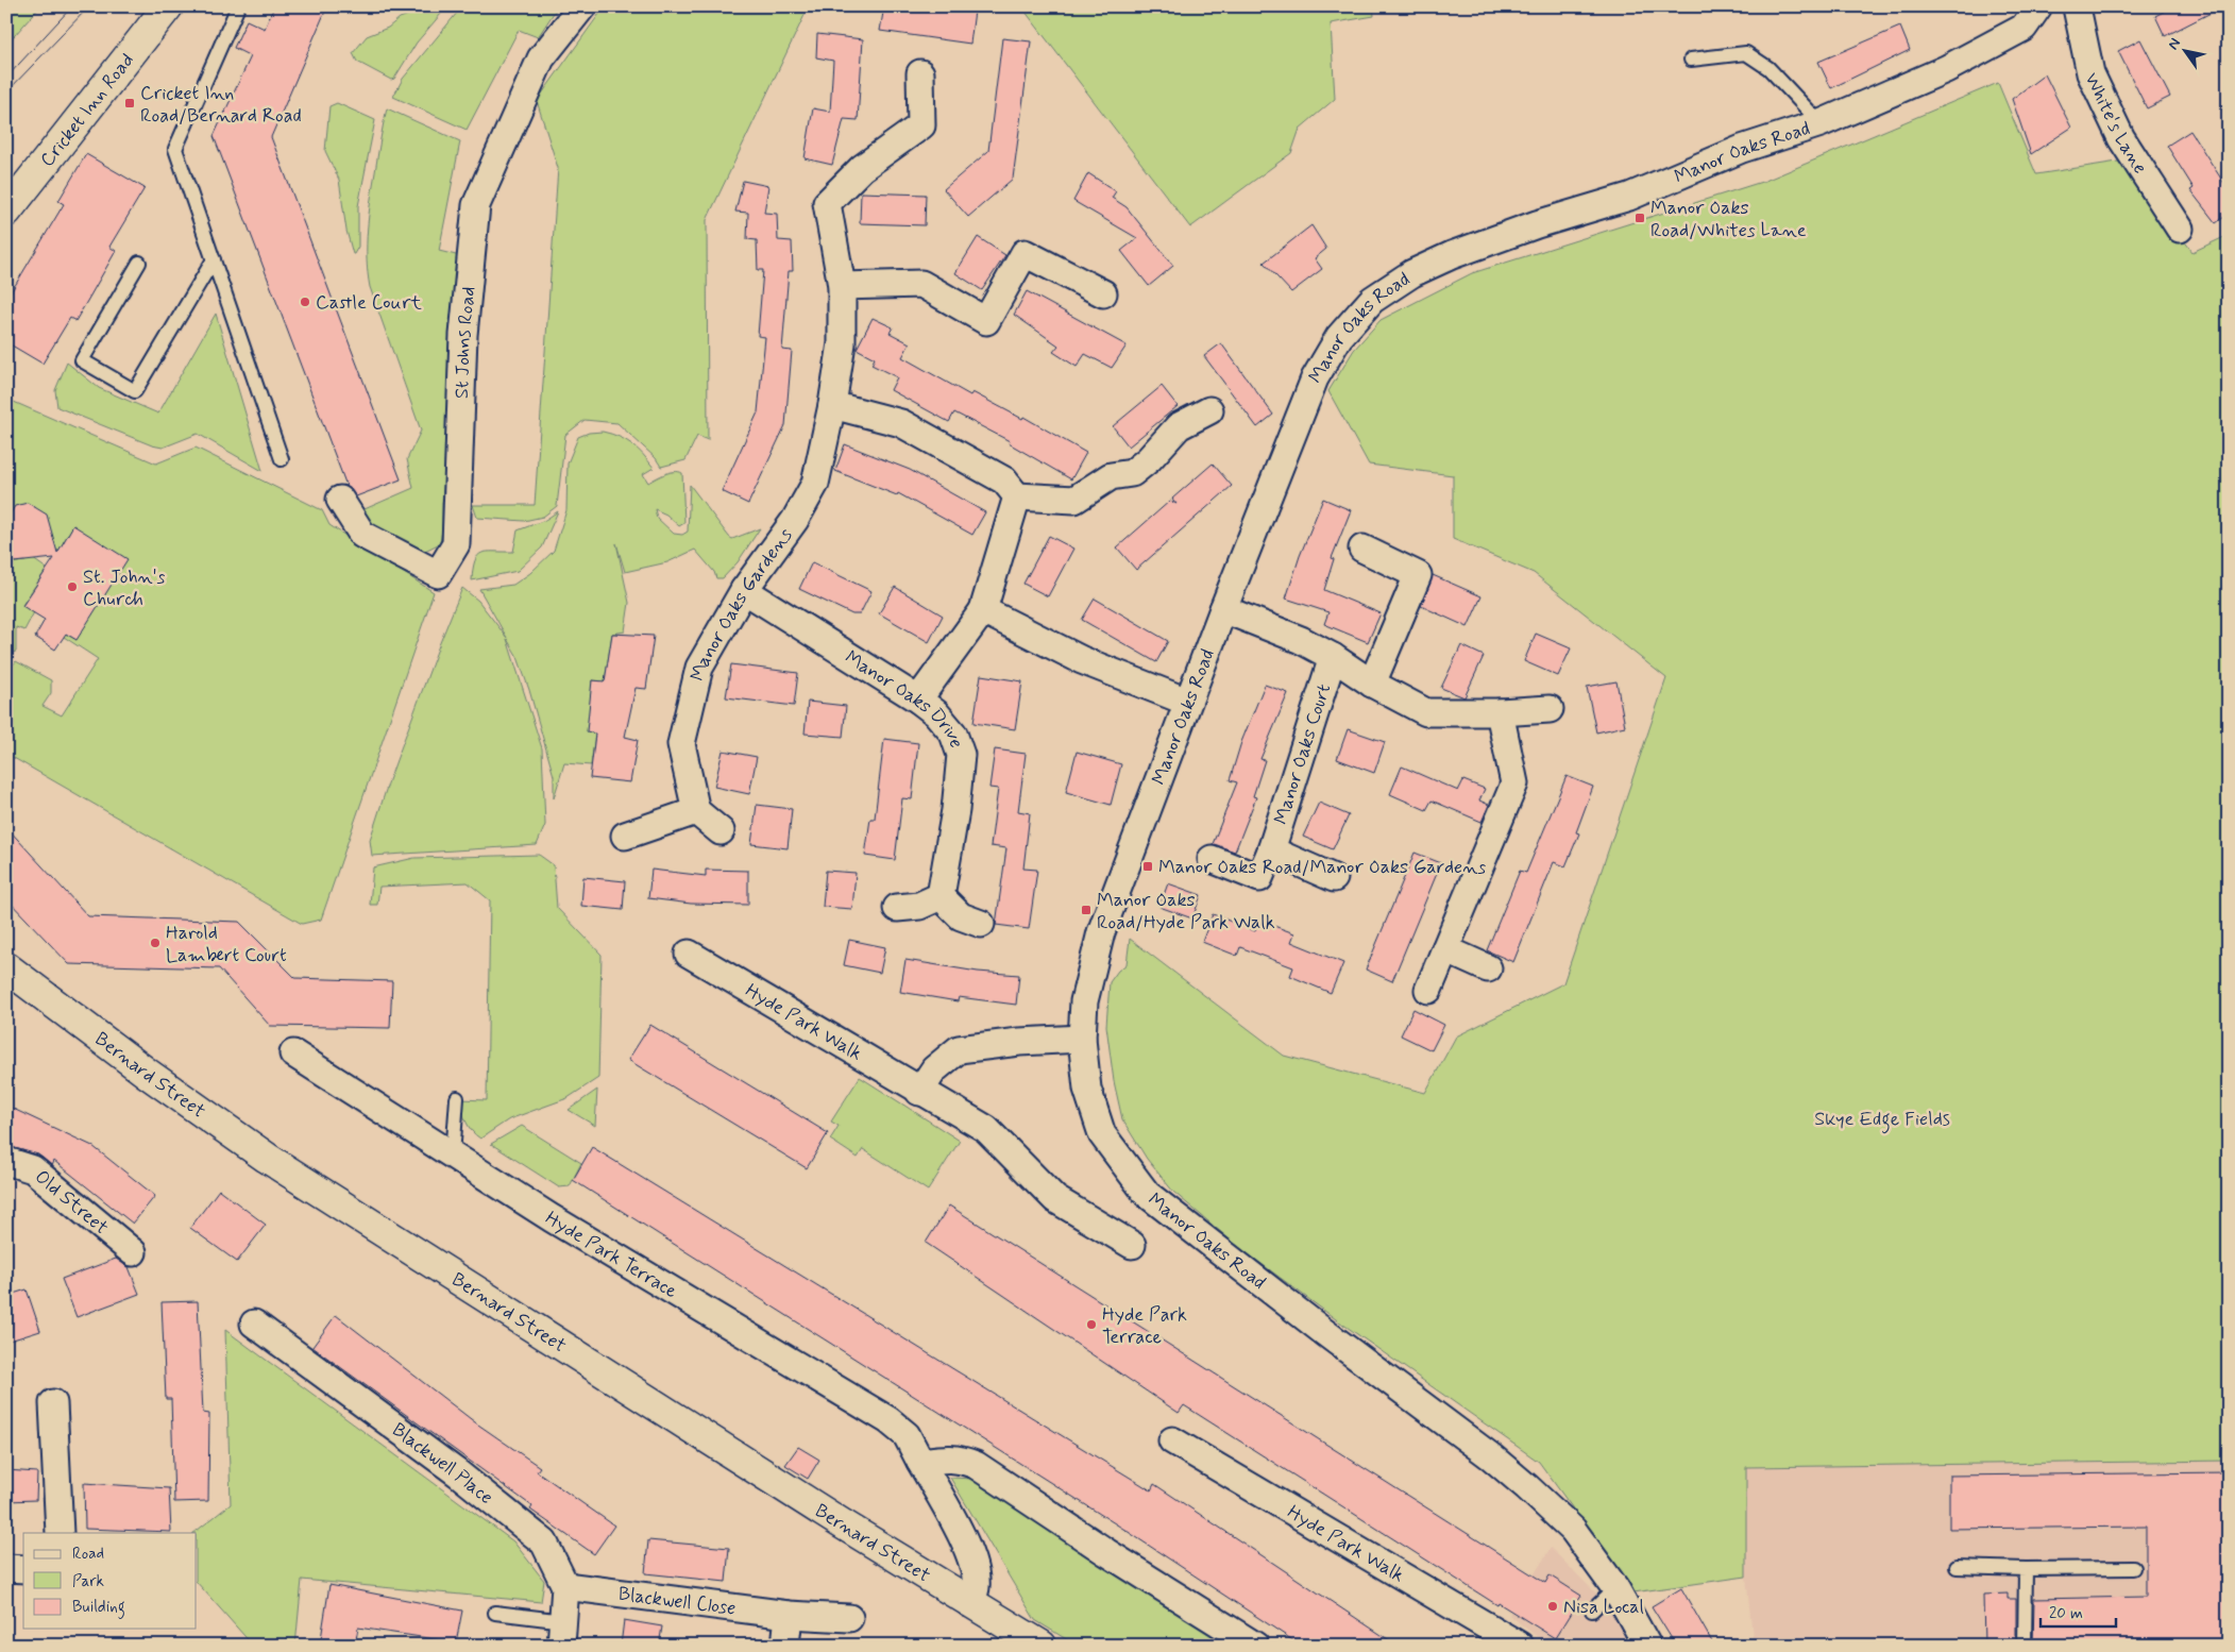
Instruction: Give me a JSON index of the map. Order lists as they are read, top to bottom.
{
  "streets": {
    "main road": ["Cricket Inn Road", "Bernard Street"],
    "street": [
      "White's Lane",
      "Manor Oaks Road",
      "St Johns Road",
      "Manor Oaks Gardens",
      "Manor Oaks Drive",
      "Manor Oaks Court",
      "Hyde Park Walk",
      "Old Street",
      "Hyde Park Terrace",
      "Blackwell Place",
      "Blackwell Close"
    ]
  },
  "crossings": [
    ["Manor Oaks Road", "Manor Oaks Court"],
    ["Manor Oaks Gardens", "Manor Oaks Drive"],
    ["Bernard Street", "Hyde Park Terrace"],
    ["Blackwell Place", "Blackwell Close"]
  ],
  "parks": ["Skye Edge Fields"],
  "places": {
    "transit": [
      "Cricket Inn Road/Bernard Road",
      "Manor Oaks Road/Whites Lane",
      "Manor Oaks Road/Manor Oaks Gardens",
      "Manor Oaks Road/Hyde Park Walk"
    ],
    "other": [
      "Castle Court",
      "St. John's Church",
      "Harold Lambert Court",
      "Hyde Park Terrace",
      "Nisa Local"
    ]
  },
  "legend": ["Road", "Park", "Building"],
  "scale_bar": "20 m",
  "north": "top left"
}
